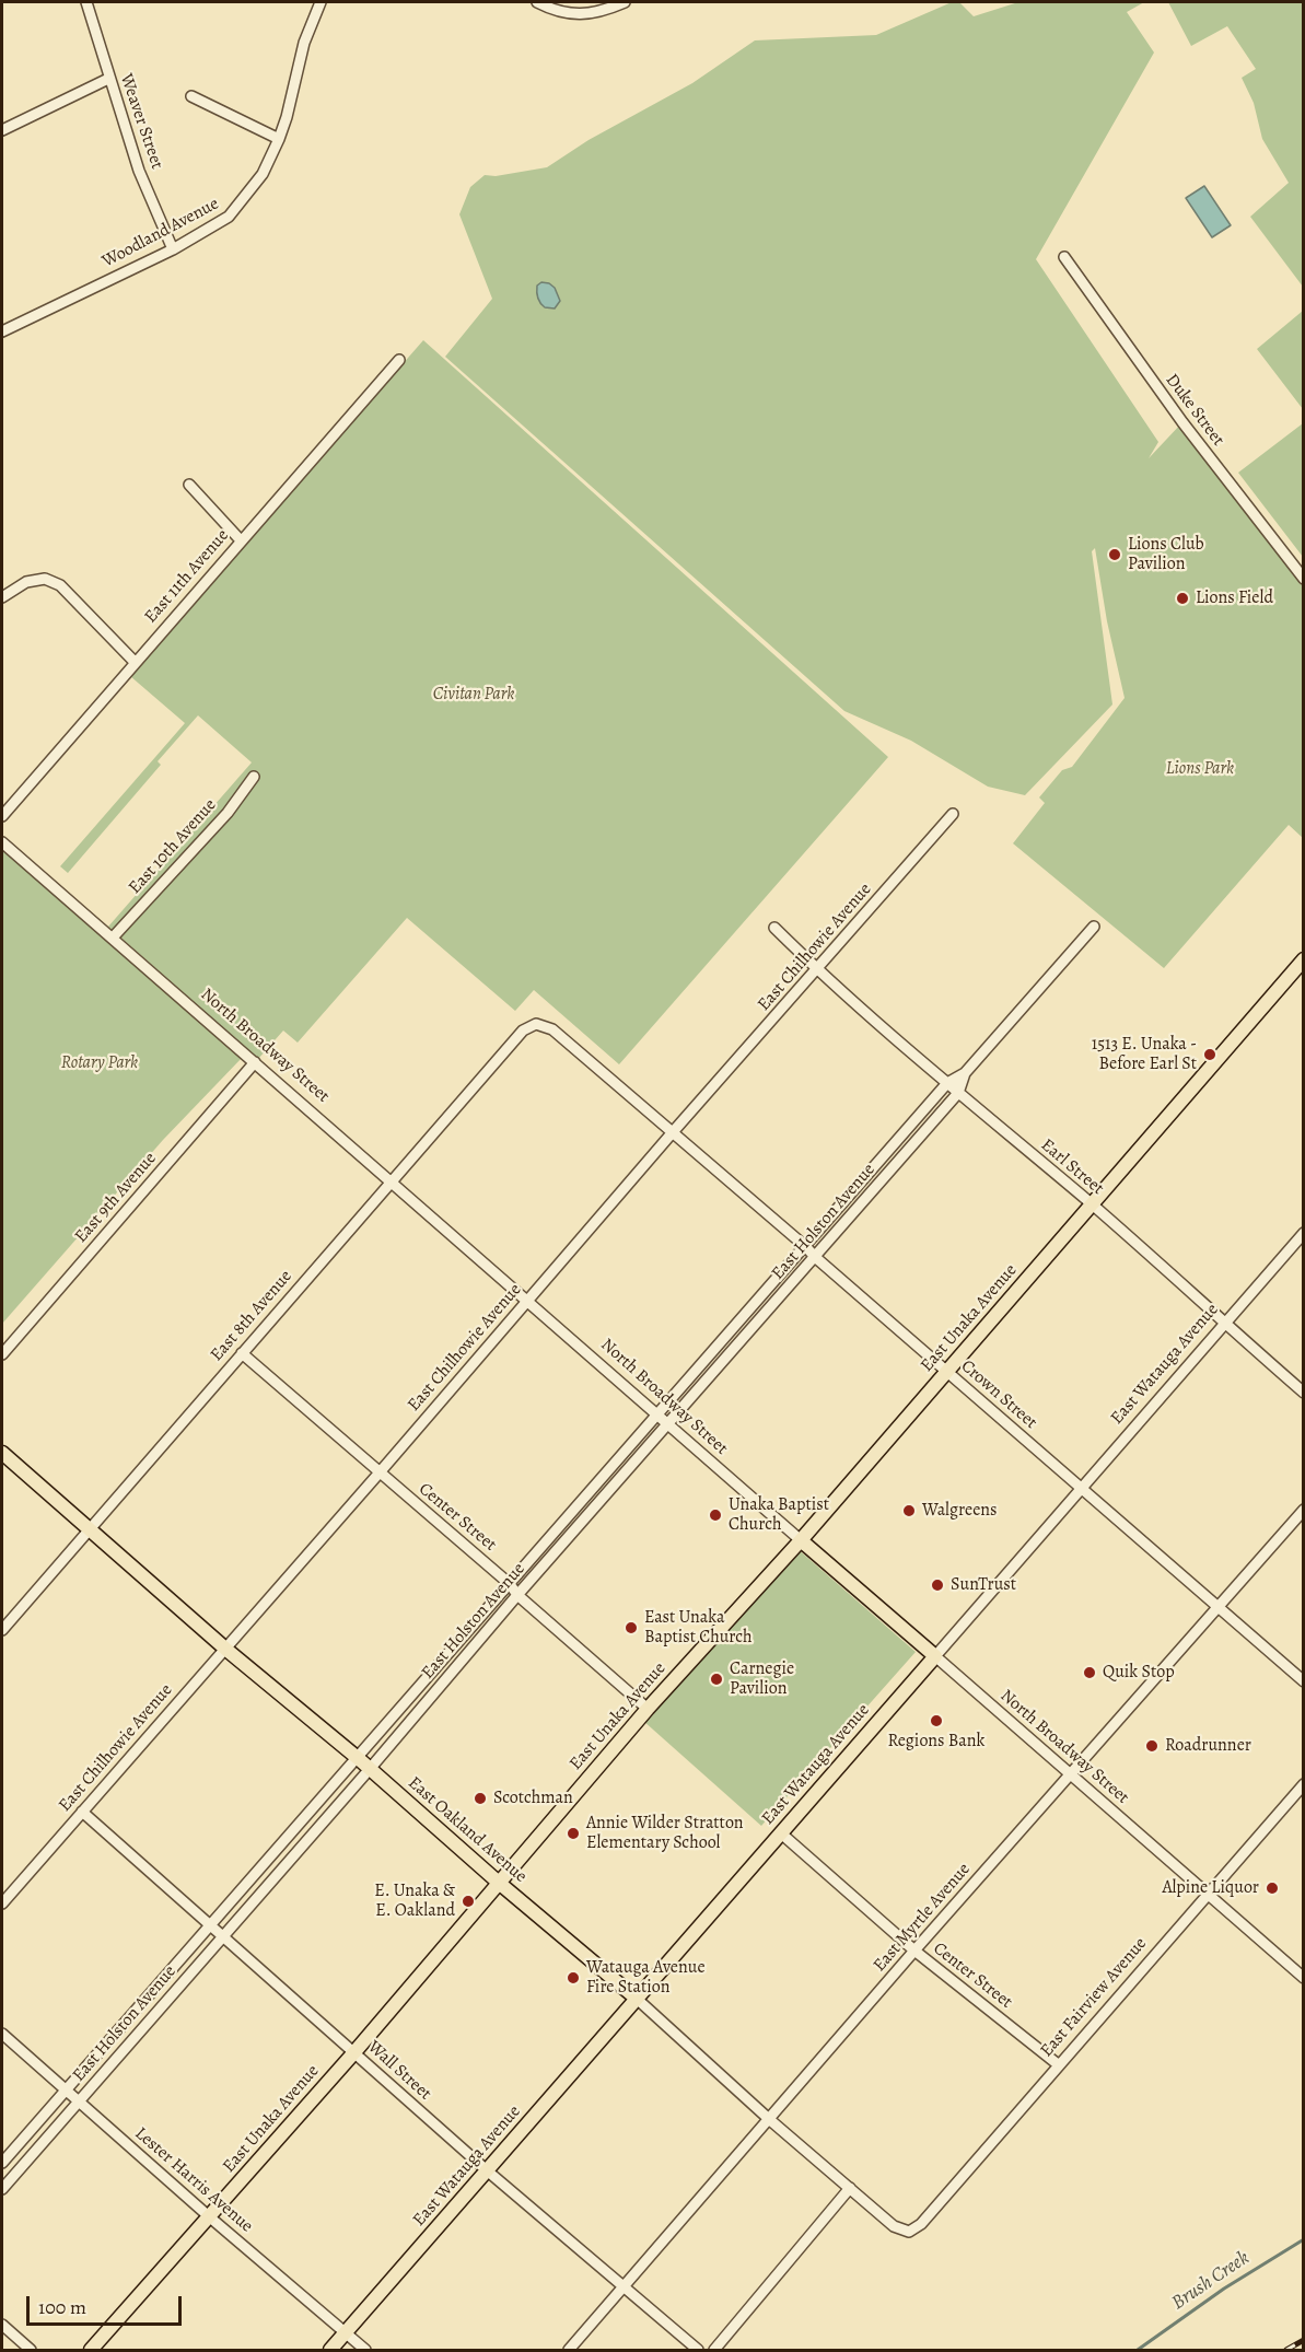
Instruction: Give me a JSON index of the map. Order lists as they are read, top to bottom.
{
  "streets": {
    "main road": [
      "North Broadway Street",
      "East Unaka Avenue",
      "East Watauga Avenue",
      "East Oakland Avenue"
    ],
    "street": [
      "Weaver Street",
      "Woodland Avenue",
      "Duke Street",
      "East 11th Avenue",
      "East 10th Avenue",
      "East Chilhowie Avenue",
      "Earl Street",
      "East 9th Avenue",
      "East Holston Avenue",
      "East 8th Avenue",
      "Crown Street",
      "Center Street",
      "East Myrtle Avenue",
      "East Fairview Avenue",
      "Wall Street",
      "Lester Harris Avenue"
    ]
  },
  "crossings": [
    ["Weaver Street", "Woodland Avenue"],
    ["East 10th Avenue", "North Broadway Street"],
    ["East Chilhowie Avenue", "North Broadway Street"],
    ["East Chilhowie Avenue", "Earl Street"],
    ["East Chilhowie Avenue", "Crown Street"],
    ["East Chilhowie Avenue", "Center Street"],
    ["East Chilhowie Avenue", "East Oakland Avenue"],
    ["East Chilhowie Avenue", "Wall Street"],
    ["North Broadway Street", "East 9th Avenue"],
    ["North Broadway Street", "East Holston Avenue"],
    ["North Broadway Street", "East 8th Avenue"],
    ["North Broadway Street", "East Unaka Avenue"],
    ["North Broadway Street", "East Watauga Avenue"],
    ["North Broadway Street", "East Myrtle Avenue"],
    ["North Broadway Street", "East Fairview Avenue"],
    ["Earl Street", "East Holston Avenue"],
    ["Earl Street", "East Unaka Avenue"],
    ["Earl Street", "East Watauga Avenue"],
    ["East Holston Avenue", "Crown Street"],
    ["East Holston Avenue", "Center Street"],
    ["East Holston Avenue", "East Oakland Avenue"],
    ["East Holston Avenue", "Wall Street"],
    ["East Holston Avenue", "Lester Harris Avenue"],
    ["East 8th Avenue", "Crown Street"],
    ["East 8th Avenue", "Center Street"],
    ["East 8th Avenue", "East Oakland Avenue"],
    ["East Unaka Avenue", "Crown Street"],
    ["East Unaka Avenue", "Center Street"],
    ["East Unaka Avenue", "East Oakland Avenue"],
    ["East Unaka Avenue", "Wall Street"],
    ["East Unaka Avenue", "Lester Harris Avenue"],
    ["East Watauga Avenue", "Crown Street"],
    ["East Watauga Avenue", "Center Street"],
    ["East Watauga Avenue", "East Oakland Avenue"],
    ["East Watauga Avenue", "Wall Street"],
    ["East Watauga Avenue", "Lester Harris Avenue"],
    ["Crown Street", "East Myrtle Avenue"],
    ["Center Street", "East Myrtle Avenue"],
    ["Center Street", "East Fairview Avenue"],
    ["East Oakland Avenue", "East Myrtle Avenue"],
    ["East Oakland Avenue", "East Fairview Avenue"],
    ["East Myrtle Avenue", "Wall Street"]
  ],
  "water": ["Brush Creek"],
  "parks": ["Civitan Park", "Lions Park", "Rotary Park"],
  "places": [
    "Lions Club Pavilion",
    "Lions Field",
    "1513 E. Unaka - Before Earl St",
    "Walgreens",
    "Unaka Baptist Church",
    "SunTrust",
    "East Unaka Baptist Church",
    "Quik Stop",
    "Carnegie Pavilion",
    "Regions Bank",
    "Roadrunner",
    "Scotchman",
    "Annie Wilder Stratton Elementary School",
    "Alpine Liquor",
    "E. Unaka & E. Oakland",
    "Watauga Avenue Fire Station"
  ],
  "scale_bar": "100 m"
}
